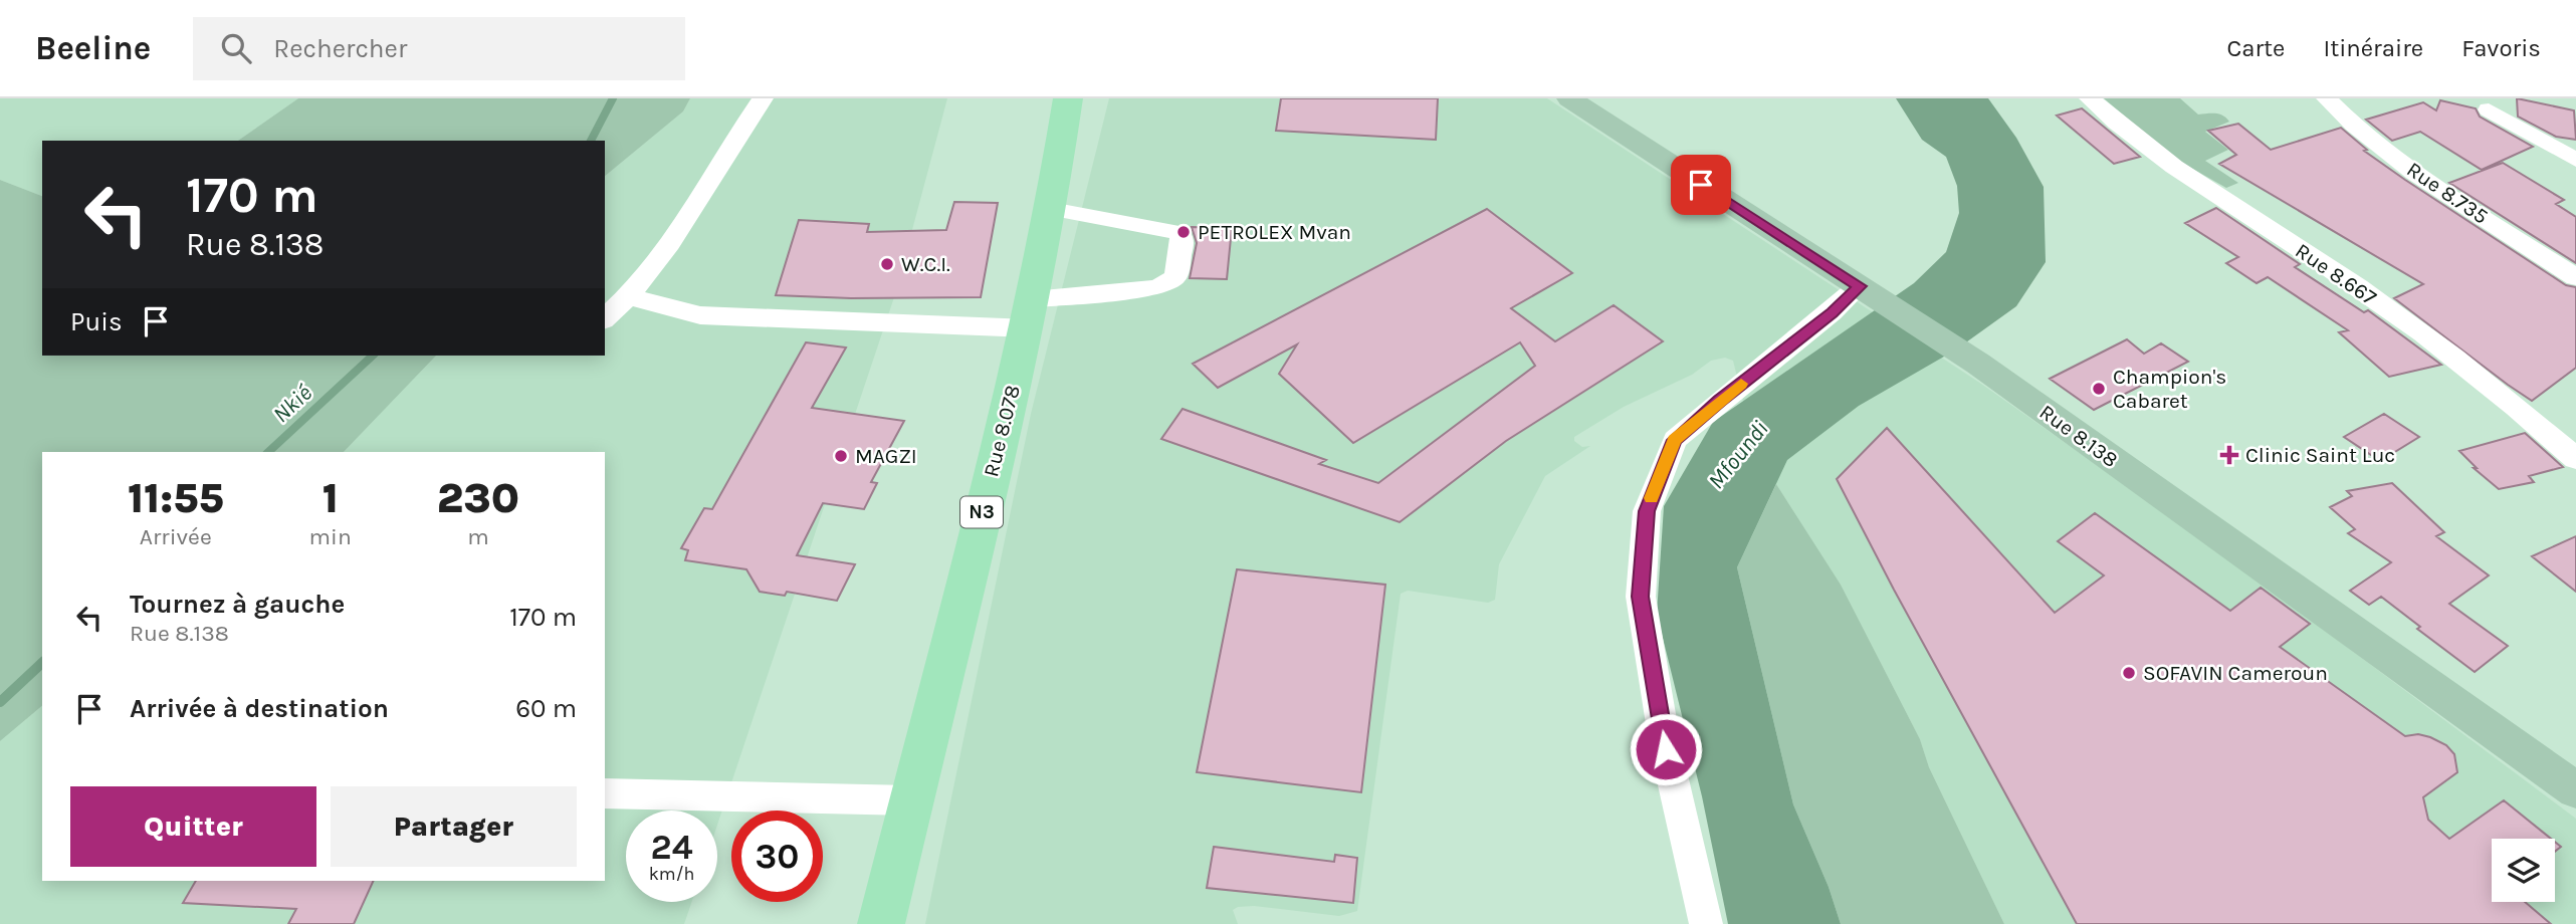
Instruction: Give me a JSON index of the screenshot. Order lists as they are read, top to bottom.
{
  "streets": {
    "highway": ["Rue 8.078", "N3"],
    "main road": ["Rue 8.138"],
    "street": ["Rue 8.735", "Rue 8.667"]
  },
  "water": ["Nkié", "Mfoundi"],
  "places": {
    "other": [
      "PETROLEX Mvan",
      "W.C.I.",
      "Champion's Cabaret",
      "MAGZI",
      "SOFAVIN Cameroun"
    ],
    "health": ["Clinic Saint Luc"]
  },
  "page": {
    "header": "Beeline",
    "search": "Rechercher",
    "nav": ["Carte", "Itinéraire", "Favoris"],
    "turn": ["170 m", "Rue 8.138"],
    "then": "Puis",
    "eta": [
      "11:55",
      "Arrivée",
      "1",
      "min",
      "230",
      "m"
    ],
    "list": [
      {
        "name": "Tournez à gauche",
        "note": "Rue 8.138",
        "value": "170 m"
      },
      {
        "name": "Arrivée à destination",
        "value": "60 m"
      }
    ],
    "buttons": ["Quitter", "Partager"],
    "speed": "24 km/h",
    "limit": "30"
  }
}
